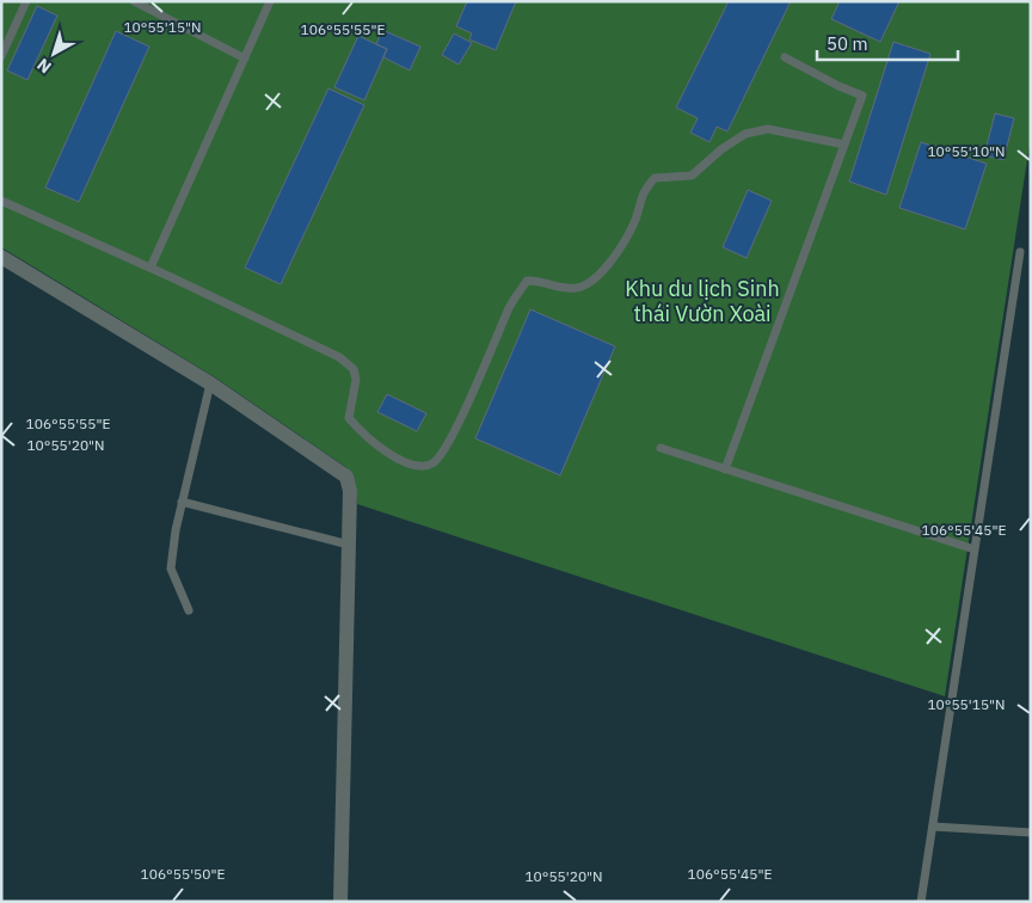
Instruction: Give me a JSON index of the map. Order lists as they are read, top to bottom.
{
  "parks": ["Khu du lịch Sinh thái Vườn Xoài"],
  "scale_bar": "50 m",
  "north": "bottom left",
  "coordinates": [
    "10°55'15\"N",
    "106°55'55\"E",
    "10°55'10\"N",
    "10°55'20\"N",
    "106°55'45\"E",
    "106°55'50\"E"
  ]
}
